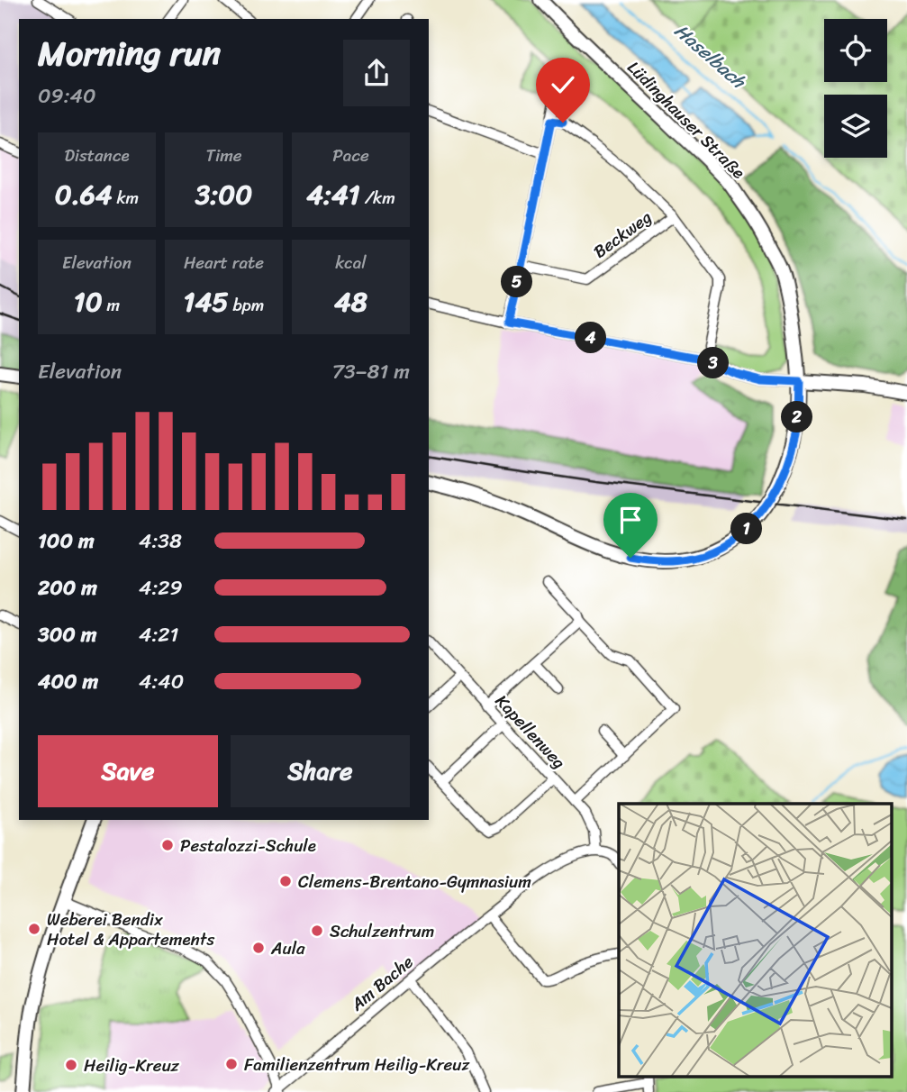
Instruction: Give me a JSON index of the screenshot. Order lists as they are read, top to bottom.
{
  "streets": {
    "street": [
      "Lüdinghauser Straße",
      "Beckweg",
      "Kapellenweg",
      "Am Bache"
    ]
  },
  "crossings": [
    ["Kapellenweg", "Am Bache"]
  ],
  "water": ["Haselbach"],
  "places": [
    "Pestalozzi-Schule",
    "Clemens-Brentano-Gymnasium",
    "Weberei Bendix Hotel & Appartements",
    "Schulzentrum",
    "Aula",
    "Familienzentrum Heilig-Kreuz",
    "Heilig-Kreuz"
  ],
  "page": {
    "heading": ["Morning run", "09:40"],
    "stats": [
      ["Distance", "0.64 km"],
      ["Time", "3:00"],
      ["Pace", "4:41 /km"],
      ["Elevation", "10 m"],
      ["Heart rate", "145 bpm"],
      ["kcal", "48"]
    ],
    "pins": [
      "5",
      "4",
      "3",
      "2",
      "1"
    ],
    "chart": ["Elevation", "73–81 m"],
    "list": [
      {
        "name": "100 m",
        "note": "4:38"
      },
      {
        "name": "200 m",
        "note": "4:29"
      },
      {
        "name": "300 m",
        "note": "4:21"
      },
      {
        "name": "400 m",
        "note": "4:40"
      }
    ],
    "buttons": ["Save", "Share"]
  }
}
